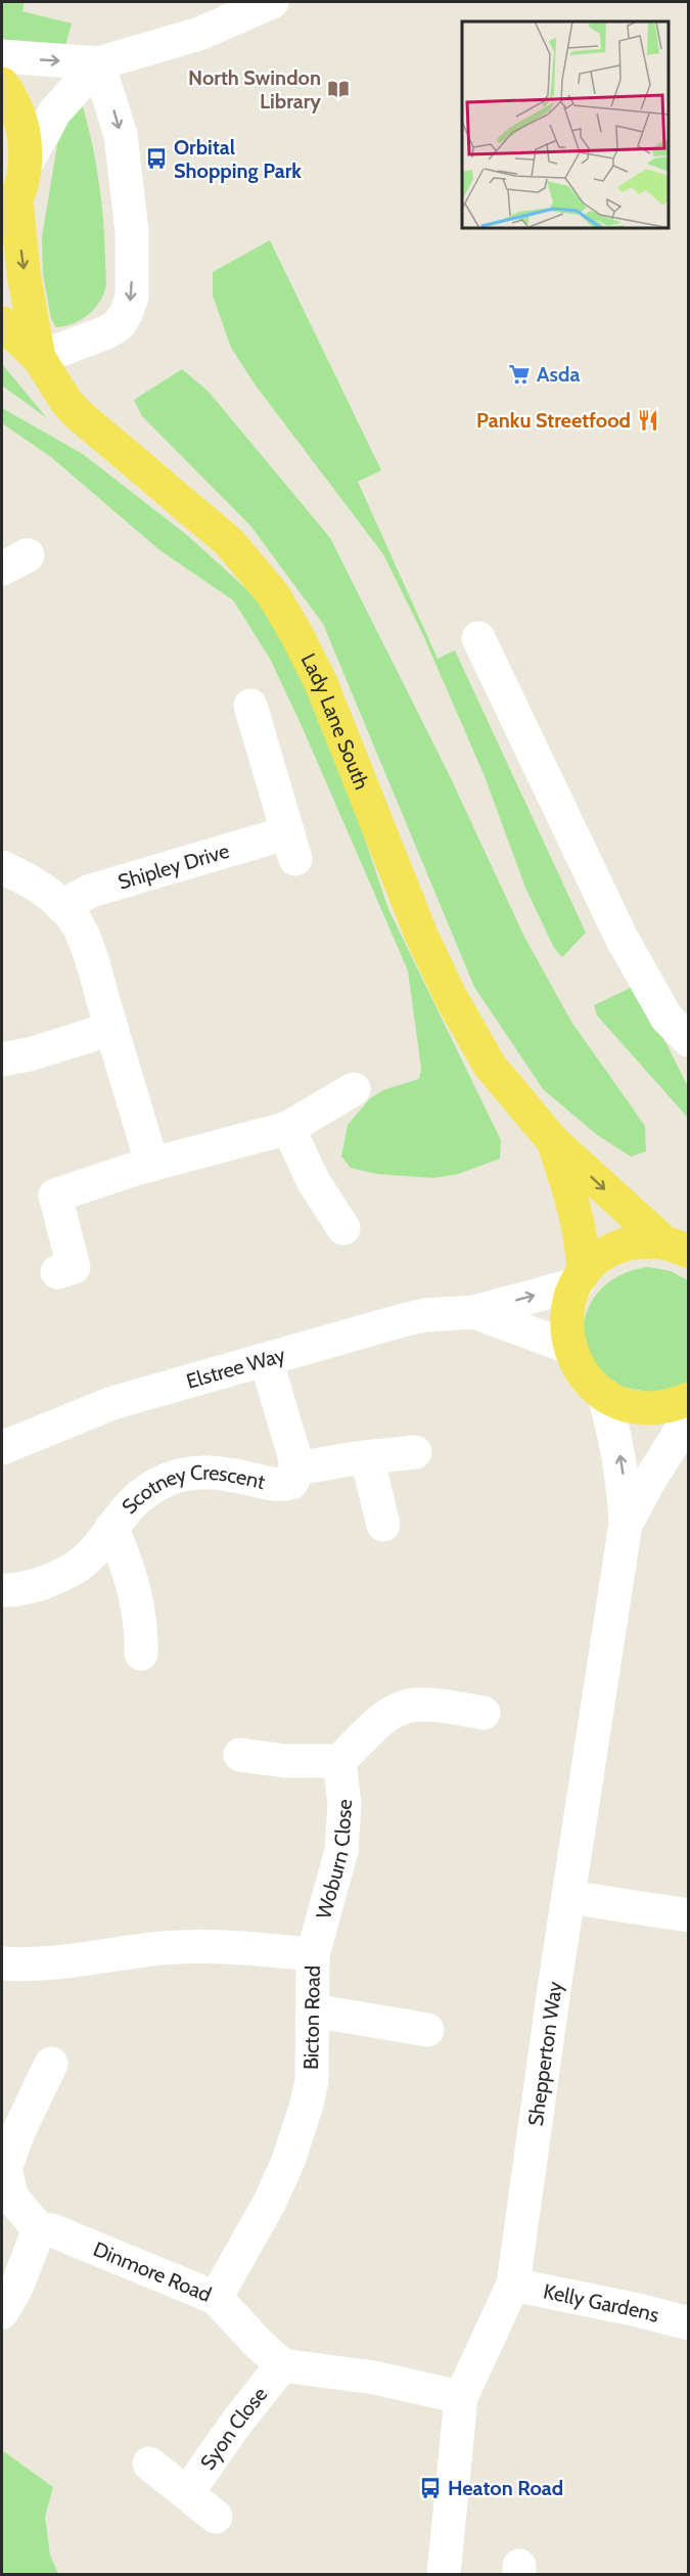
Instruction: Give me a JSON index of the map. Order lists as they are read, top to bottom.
{
  "streets": {
    "main road": ["Lady Lane South"],
    "street": [
      "Shipley Drive",
      "Elstree Way",
      "Scotney Crescent",
      "Woburn Close",
      "Bicton Road",
      "Shepperton Way",
      "Dinmore Road",
      "Kelly Gardens",
      "Syon Close"
    ]
  },
  "crossings": [
    ["Lady Lane South", "Elstree Way"],
    ["Elstree Way", "Scotney Crescent"],
    ["Woburn Close", "Bicton Road"],
    ["Bicton Road", "Dinmore Road"],
    ["Shepperton Way", "Kelly Gardens"],
    ["Dinmore Road", "Syon Close"]
  ],
  "places": {
    "library": ["North Swindon Library"],
    "bus stop": ["Orbital Shopping Park", "Heaton Road"],
    "supermarket": ["Asda"],
    "restaurant": ["Panku Streetfood"]
  }
}
